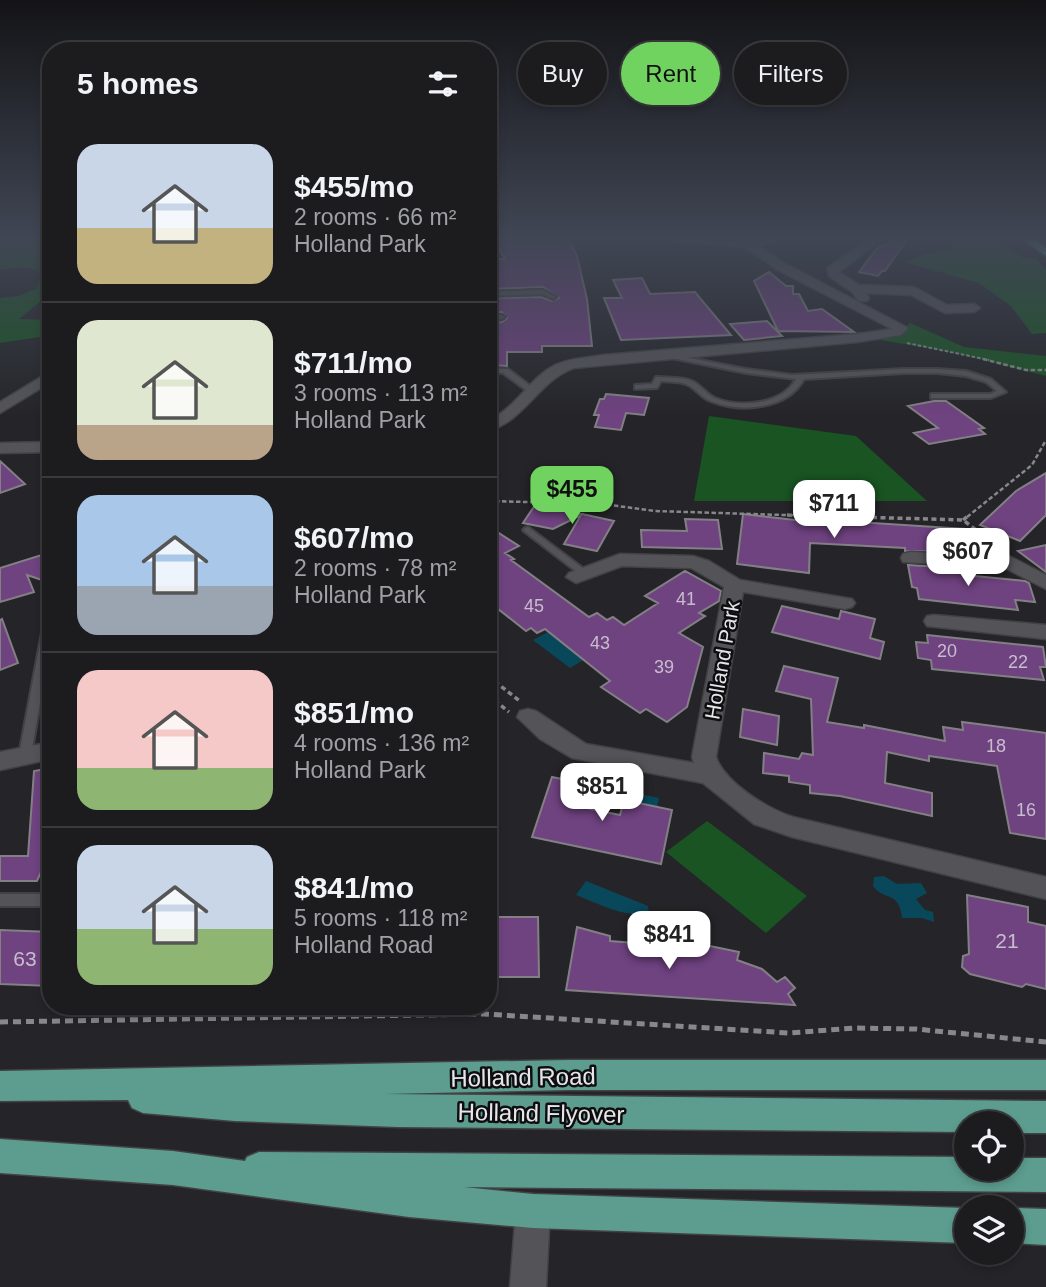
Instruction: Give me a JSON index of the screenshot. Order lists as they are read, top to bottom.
{
  "streets": {
    "main road": ["Holland Road", "Holland Flyover"],
    "street": ["Holland Park"]
  },
  "crossings": [
    ["Holland Road", "Holland Flyover"]
  ],
  "house_numbers": [
    "41",
    "45",
    "43",
    "20",
    "22",
    "39",
    "18",
    "16",
    "21",
    "63"
  ],
  "page": {
    "chip": ["Buy", "Rent", "Filters"],
    "heading": "5 homes",
    "list": [
      {
        "name": "$455/mo",
        "note": "2 rooms · 66 m² · Holland Park"
      },
      {
        "name": "$711/mo",
        "note": "3 rooms · 113 m² · Holland Park"
      },
      {
        "name": "$607/mo",
        "note": "2 rooms · 78 m² · Holland Park"
      },
      {
        "name": "$851/mo",
        "note": "4 rooms · 136 m² · Holland Park"
      },
      {
        "name": "$841/mo",
        "note": "5 rooms · 118 m² · Holland Road"
      }
    ],
    "price": [
      "$455",
      "$711",
      "$607",
      "$851",
      "$841"
    ]
  }
}
